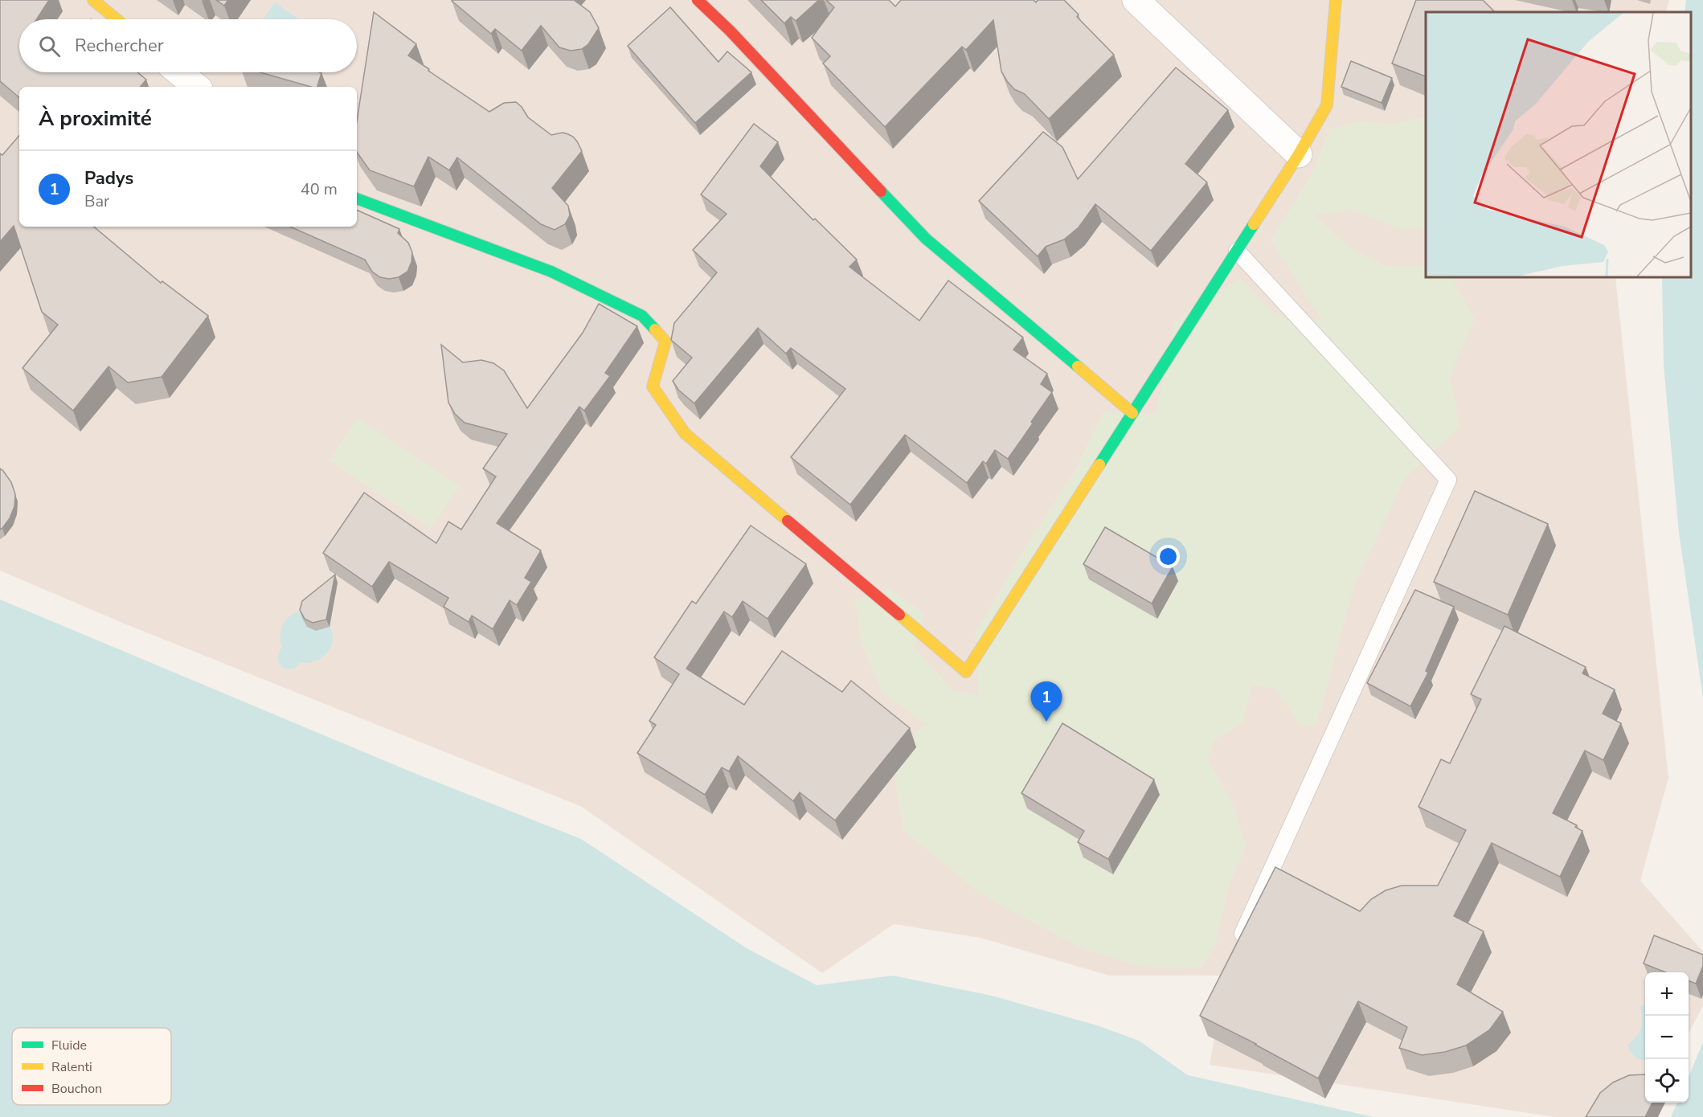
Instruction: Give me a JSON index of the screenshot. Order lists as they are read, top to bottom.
{
  "legend": ["Fluide", "Ralenti", "Bouchon"],
  "page": {
    "search": "Rechercher",
    "heading": "À proximité",
    "list": [
      {
        "mark": "1",
        "name": "Padys",
        "note": "Bar",
        "value": "40 m"
      }
    ],
    "pins": "1",
    "map_buttons": ["+", "−"]
  }
}
